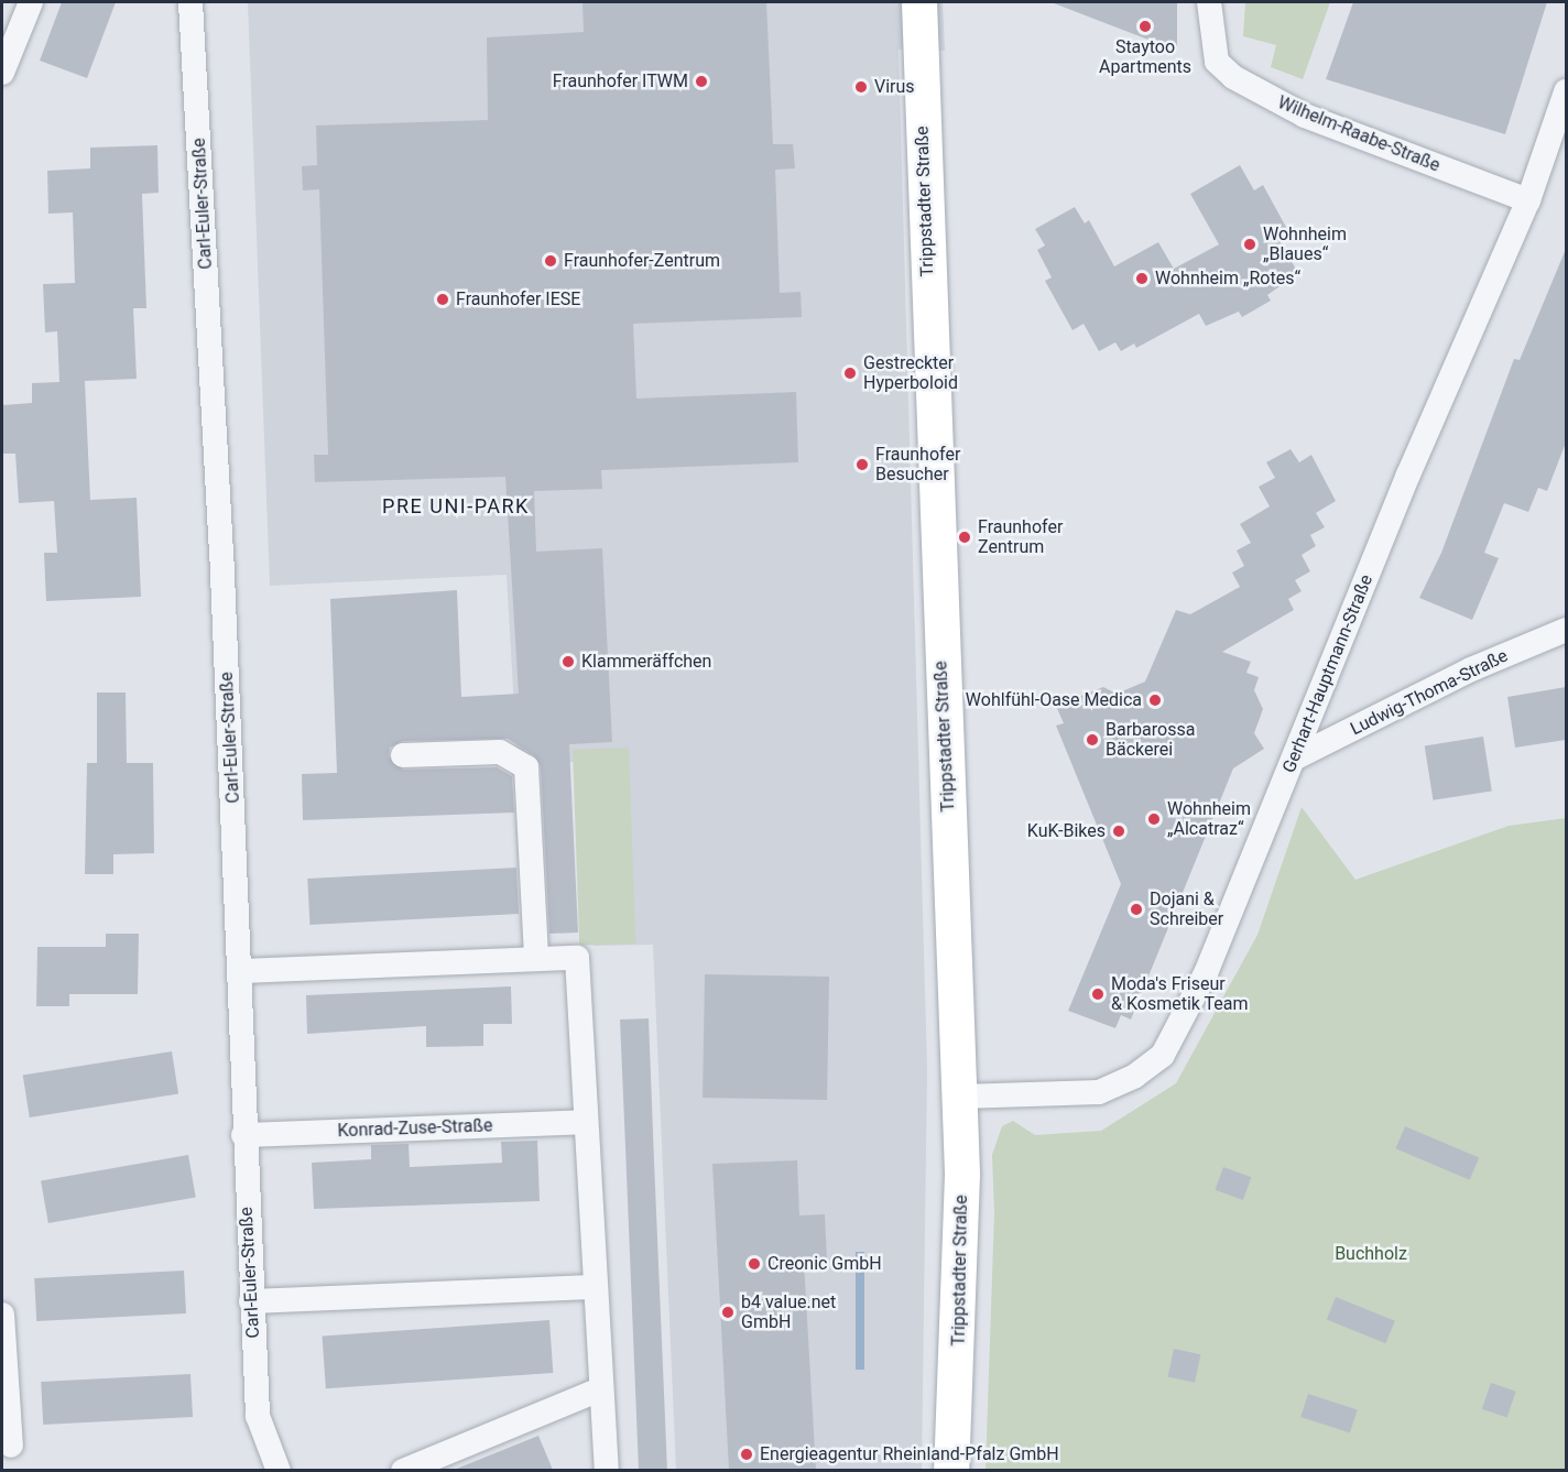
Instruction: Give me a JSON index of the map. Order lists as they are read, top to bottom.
{
  "streets": {
    "main road": ["Trippstadter Straße"],
    "street": [
      "Wilhelm-Raabe-Straße",
      "Carl-Euler-Straße",
      "Gerhart-Hauptmann-Straße",
      "Ludwig-Thoma-Straße",
      "Konrad-Zuse-Straße"
    ]
  },
  "crossings": [
    ["Wilhelm-Raabe-Straße", "Gerhart-Hauptmann-Straße"],
    ["Trippstadter Straße", "Gerhart-Hauptmann-Straße"],
    ["Carl-Euler-Straße", "Konrad-Zuse-Straße"],
    ["Gerhart-Hauptmann-Straße", "Ludwig-Thoma-Straße"]
  ],
  "districts": ["PRE UNI-PARK"],
  "parks": ["Buchholz"],
  "places": [
    "Staytoo Apartments",
    "Fraunhofer ITWM",
    "Virus",
    "Wohnheim „Blaues“",
    "Fraunhofer-Zentrum",
    "Wohnheim „Rotes“",
    "Fraunhofer IESE",
    "Gestreckter Hyperboloid",
    "Fraunhofer Besucher",
    "Fraunhofer Zentrum",
    "Klammeräffchen",
    "Wohlfühl-Oase Medica",
    "Barbarossa Bäckerei",
    "Wohnheim „Alcatraz“",
    "KuK-Bikes",
    "Dojani & Schreiber",
    "Moda's Friseur & Kosmetik Team",
    "Creonic GmbH",
    "b4 value.net GmbH",
    "Energieagentur Rheinland-Pfalz GmbH"
  ]
}
